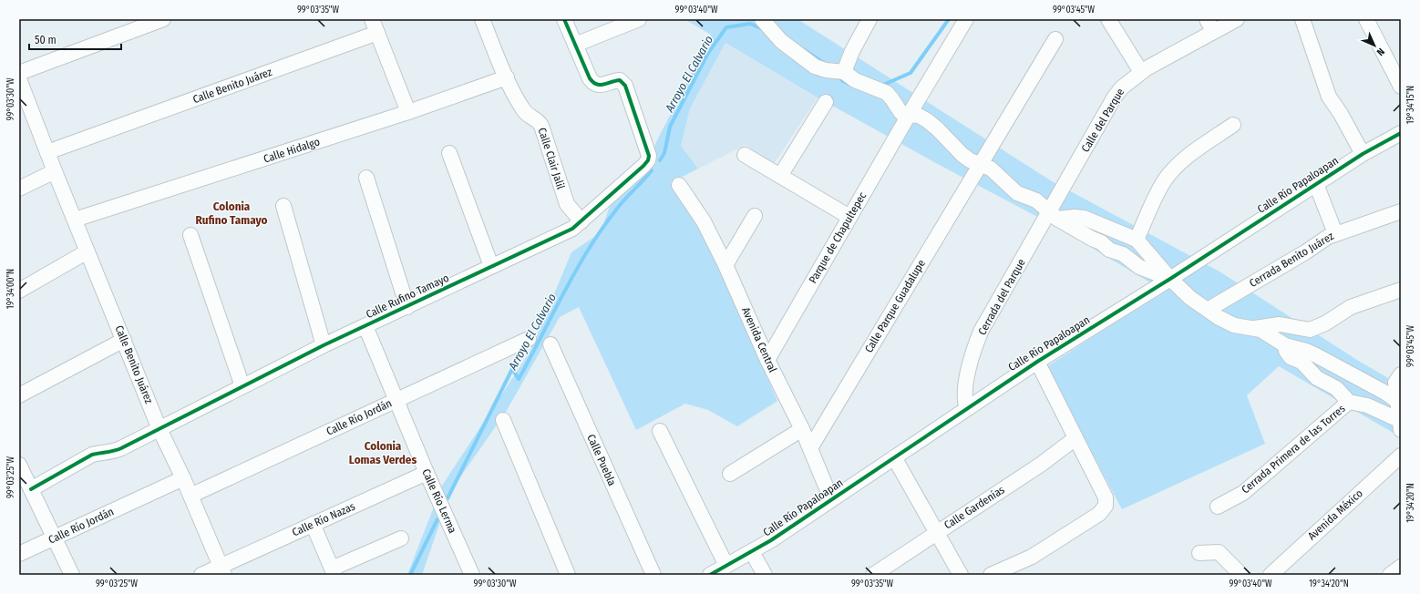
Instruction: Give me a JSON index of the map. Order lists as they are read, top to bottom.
{
  "streets": {
    "street": [
      "Calle Benito Juárez",
      "Calle del Parque",
      "Calle Hidalgo",
      "Calle Clair Jalil",
      "Calle Río Papaloapan",
      "Parque de Chapultepec",
      "Cerrada Benito Juárez",
      "Calle Rufino Tamayo",
      "Cerrada del Parque",
      "Calle Parque Guadalupe",
      "Avenida Central",
      "Calle Río Jordán",
      "Cerrada Primera de las Torres",
      "Calle Puebla",
      "Calle Río Lerma",
      "Calle Gardenías",
      "Avenida México",
      "Calle Río Nazas"
    ]
  },
  "crossings": [
    ["Calle Benito Juárez", "Calle Hidalgo"],
    ["Calle Benito Juárez", "Calle Rufino Tamayo"],
    ["Calle Benito Juárez", "Calle Río Jordán"],
    ["Calle Benito Juárez", "Calle Río Nazas"],
    ["Calle del Parque", "Cerrada del Parque"],
    ["Calle Hidalgo", "Calle Clair Jalil"],
    ["Calle Clair Jalil", "Calle Rufino Tamayo"],
    ["Calle Río Papaloapan", "Cerrada del Parque"],
    ["Calle Río Papaloapan", "Avenida Central"],
    ["Parque de Chapultepec", "Avenida Central"],
    ["Calle Rufino Tamayo", "Calle Río Lerma"],
    ["Calle Parque Guadalupe", "Avenida Central"],
    ["Calle Río Jordán", "Calle Río Lerma"],
    ["Calle Río Lerma", "Calle Río Nazas"]
  ],
  "districts": ["Colonia Rufino Tamayo", "Colonia Lomas Verdes"],
  "water": ["Arroyo El Calvario"],
  "scale_bar": "50 m",
  "north": "bottom right",
  "coordinates": [
    "99°03'35\"W",
    "99°03'40\"W",
    "99°03'45\"W",
    "99°03'30\"W",
    "19°34'15\"N",
    "19°34'00\"N",
    "99°03'25\"W",
    "19°34'20\"N"
  ]
}
